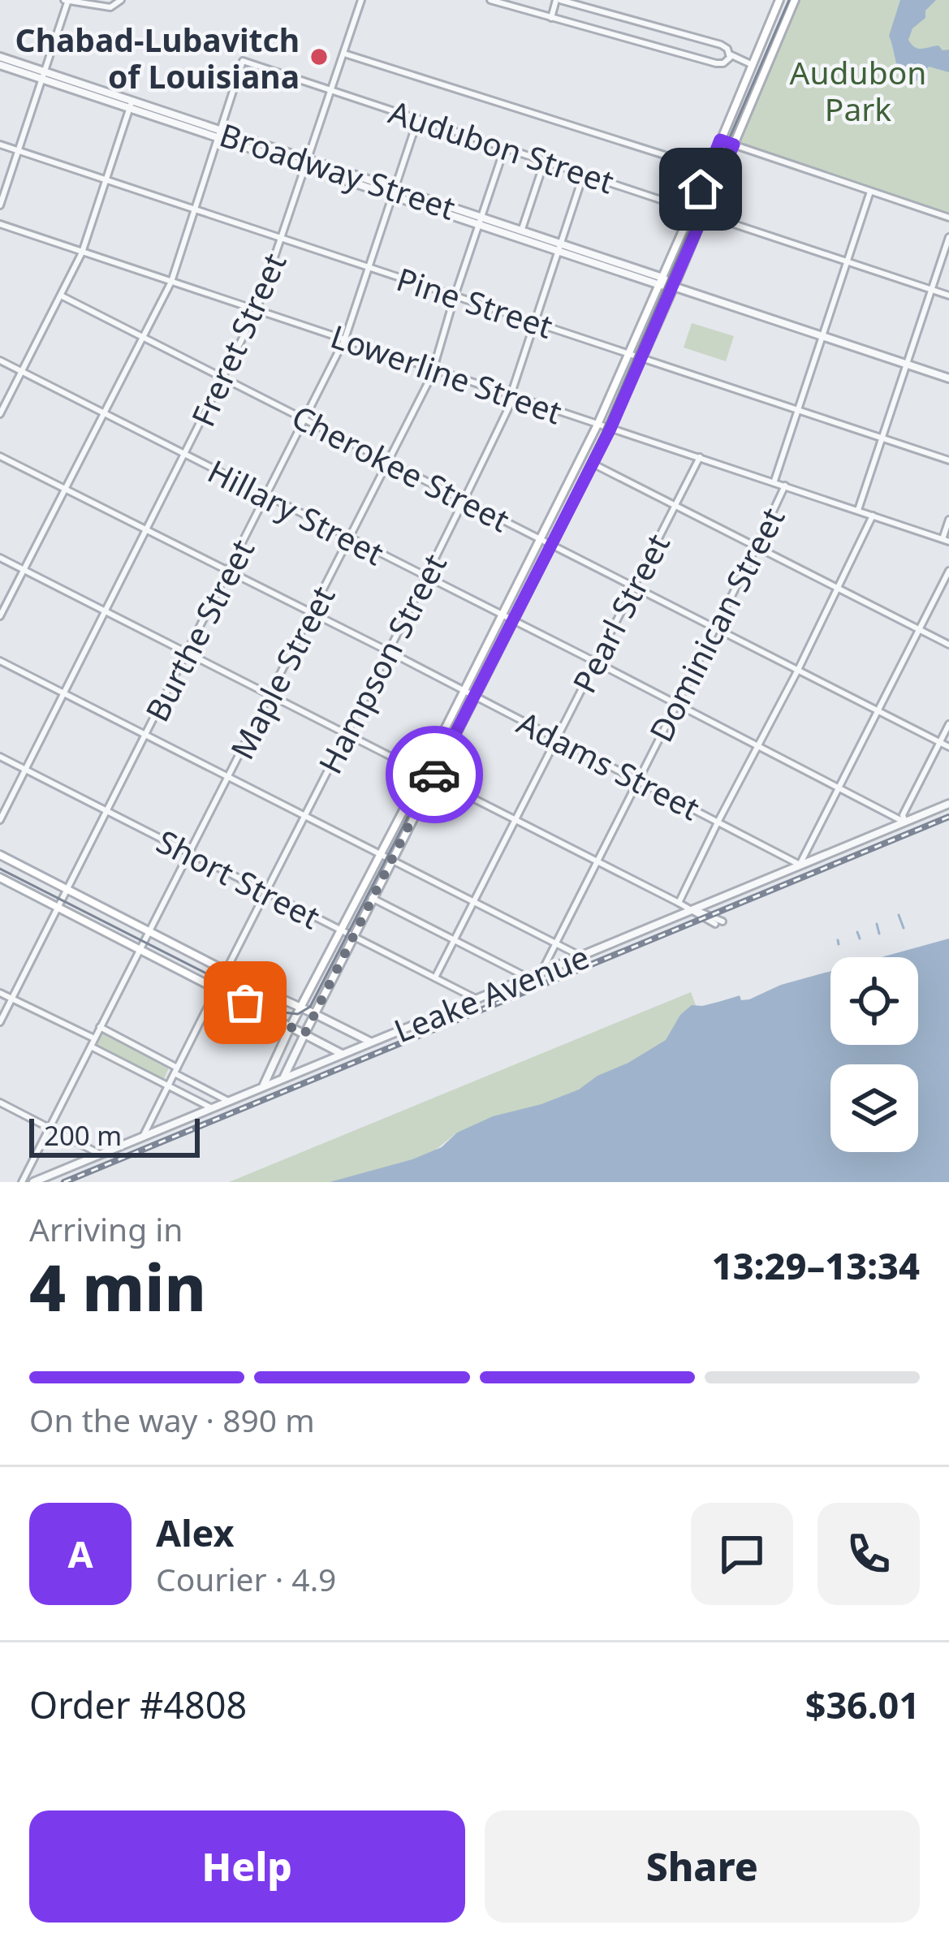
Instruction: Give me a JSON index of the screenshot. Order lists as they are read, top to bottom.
{
  "streets": {
    "street": [
      "Audubon Street",
      "Broadway Street",
      "Pine Street",
      "Freret Street",
      "Lowerline Street",
      "Cherokee Street",
      "Hillary Street",
      "Pearl Street",
      "Dominican Street",
      "Burthe Street",
      "Hampson Street",
      "Maple Street",
      "Adams Street",
      "Short Street",
      "Leake Avenue"
    ]
  },
  "crossings": [
    ["Audubon Street", "Broadway Street"],
    ["Audubon Street", "Freret Street"],
    ["Audubon Street", "Dominican Street"],
    ["Audubon Street", "Burthe Street"],
    ["Audubon Street", "Hampson Street"],
    ["Audubon Street", "Maple Street"],
    ["Broadway Street", "Freret Street"],
    ["Broadway Street", "Dominican Street"],
    ["Broadway Street", "Burthe Street"],
    ["Broadway Street", "Hampson Street"],
    ["Broadway Street", "Maple Street"],
    ["Pine Street", "Freret Street"],
    ["Pine Street", "Dominican Street"],
    ["Pine Street", "Burthe Street"],
    ["Pine Street", "Hampson Street"],
    ["Pine Street", "Maple Street"],
    ["Freret Street", "Lowerline Street"],
    ["Freret Street", "Cherokee Street"],
    ["Freret Street", "Hillary Street"],
    ["Freret Street", "Adams Street"],
    ["Freret Street", "Short Street"],
    ["Lowerline Street", "Pearl Street"],
    ["Lowerline Street", "Dominican Street"],
    ["Lowerline Street", "Burthe Street"],
    ["Lowerline Street", "Hampson Street"],
    ["Lowerline Street", "Maple Street"],
    ["Cherokee Street", "Pearl Street"],
    ["Cherokee Street", "Dominican Street"],
    ["Cherokee Street", "Burthe Street"],
    ["Cherokee Street", "Hampson Street"],
    ["Cherokee Street", "Maple Street"],
    ["Hillary Street", "Pearl Street"],
    ["Hillary Street", "Dominican Street"],
    ["Hillary Street", "Burthe Street"],
    ["Hillary Street", "Hampson Street"],
    ["Hillary Street", "Maple Street"],
    ["Hillary Street", "Leake Avenue"],
    ["Pearl Street", "Adams Street"],
    ["Pearl Street", "Short Street"],
    ["Dominican Street", "Adams Street"],
    ["Dominican Street", "Leake Avenue"],
    ["Burthe Street", "Adams Street"],
    ["Burthe Street", "Short Street"],
    ["Hampson Street", "Adams Street"],
    ["Hampson Street", "Short Street"],
    ["Hampson Street", "Leake Avenue"],
    ["Maple Street", "Adams Street"],
    ["Maple Street", "Short Street"],
    ["Adams Street", "Leake Avenue"],
    ["Short Street", "Leake Avenue"]
  ],
  "parks": ["Audubon Park"],
  "places": ["Chabad-Lubavitch of Louisiana"],
  "scale_bar": "200 m",
  "page": {
    "scale": "200 m",
    "heading": ["4 min", "Arriving in", "13:29–13:34"],
    "panel": [
      "Alex",
      "Courier · 4.9",
      "Order #4808",
      "$36.01"
    ],
    "bar": "On the way · 890 m",
    "round": "A",
    "buttons": ["Help", "Share"]
  }
}
